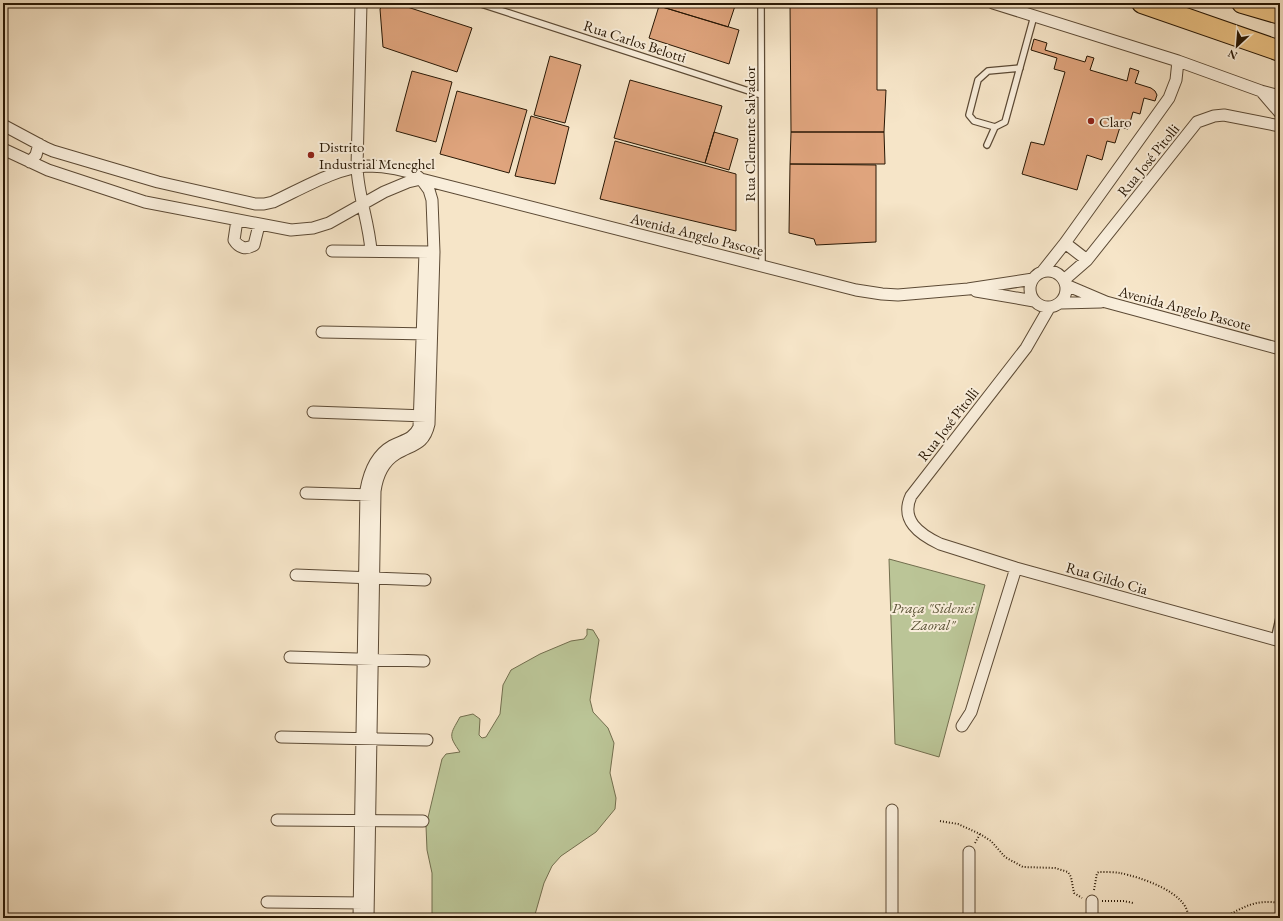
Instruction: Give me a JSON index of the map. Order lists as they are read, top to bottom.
{
  "streets": {
    "street": ["Rua José Pitolli", "Avenida Angelo Pascote", "Rua Gildo Cia"],
    "lane": ["Rua Carlos Belotti", "Rua Clemente Salvador"]
  },
  "crossings": [
    ["Rua Carlos Belotti", "Rua Clemente Salvador"],
    ["Rua Clemente Salvador", "Avenida Angelo Pascote"],
    ["Rua José Pitolli", "Avenida Angelo Pascote"],
    ["Rua José Pitolli", "Rua Gildo Cia"]
  ],
  "parks": ["Praça \"Sidenei Zaoral\""],
  "places": ["Claro", "Distrito Industrial Meneghel"],
  "north": "bottom left"
}
